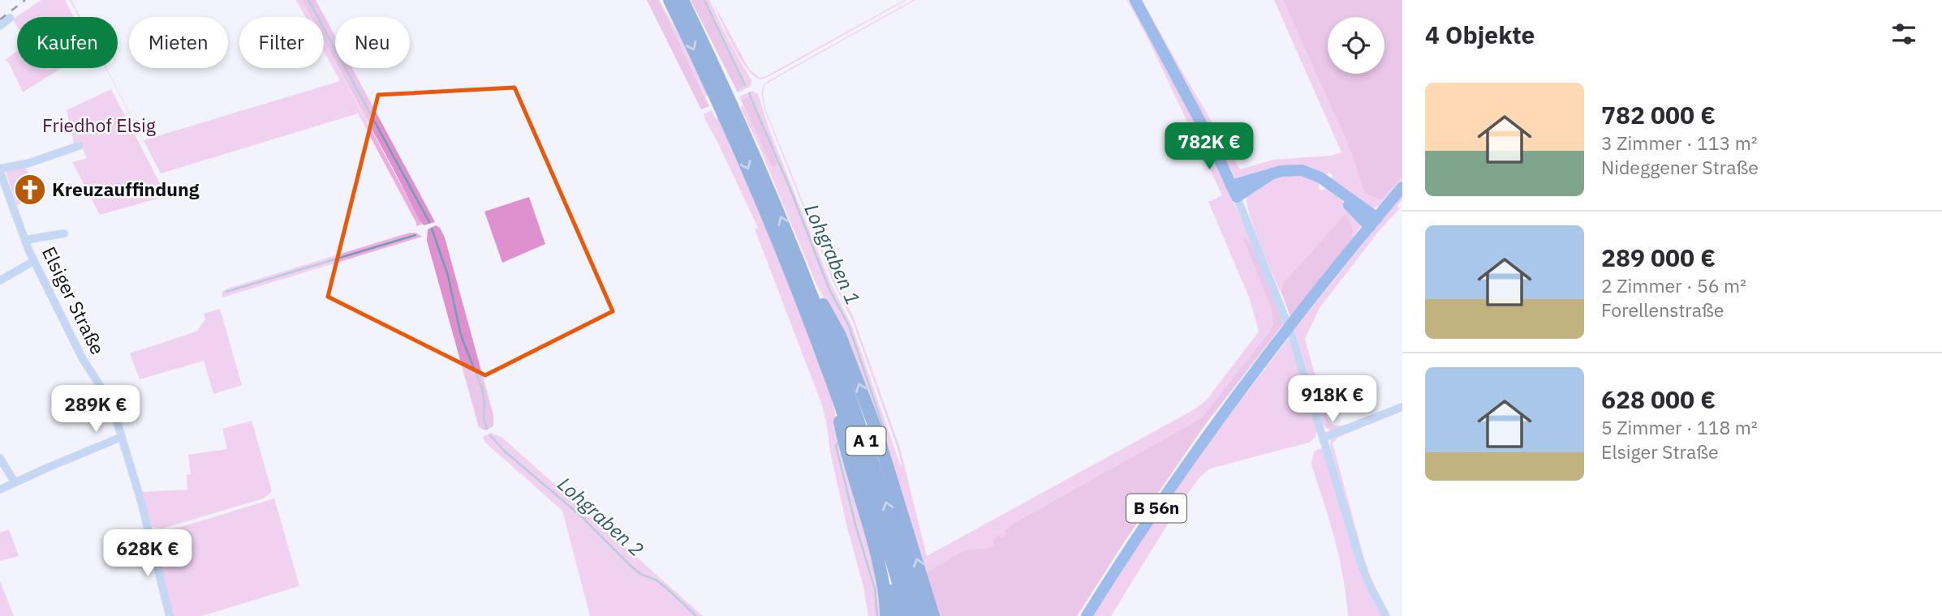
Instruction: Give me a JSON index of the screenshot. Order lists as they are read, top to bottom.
{
  "streets": {
    "highway": ["A 1"],
    "main road": ["B 56n"],
    "street": ["Elsiger Straße"]
  },
  "water": ["Lohgraben 1", "Lohgraben 2"],
  "parks": ["Friedhof Elsig"],
  "places": {
    "church": ["Kreuzauffindung"]
  },
  "page": {
    "heading": "4 Objekte",
    "chip": [
      "Kaufen",
      "Mieten",
      "Filter",
      "Neu"
    ],
    "list": [
      {
        "name": "782 000 €",
        "note": "3 Zimmer · 113 m² · Nideggener Straße"
      },
      {
        "name": "289 000 €",
        "note": "2 Zimmer · 56 m² · Forellenstraße"
      },
      {
        "name": "628 000 €",
        "note": "5 Zimmer · 118 m² · Elsiger Straße"
      }
    ],
    "price": [
      "782K €",
      "918K €",
      "289K €",
      "628K €"
    ]
  }
}
